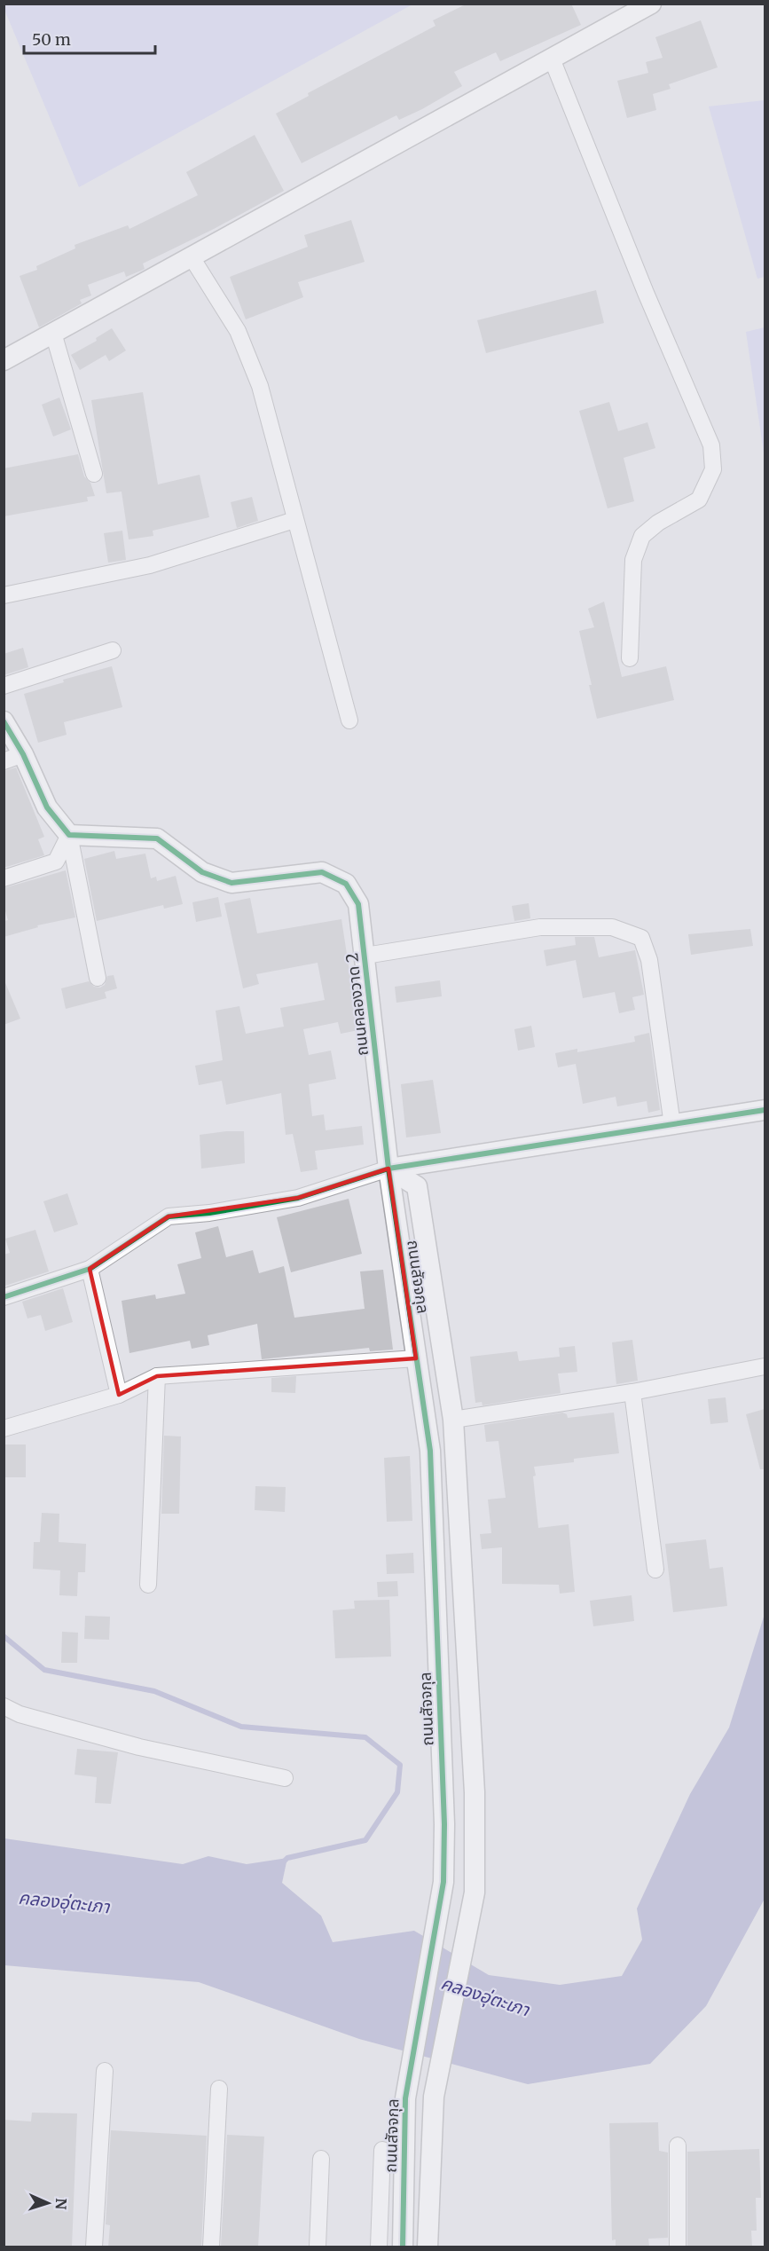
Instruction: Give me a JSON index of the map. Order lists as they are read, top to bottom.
{
  "streets": {
    "street": ["ถนนคลองวาด 2", "ถนนสัจจกุล"]
  },
  "crossings": [
    ["ถนนคลองวาด 2", "ถนนสัจจกุล"]
  ],
  "water": ["คลองอุ่ตะเภา"],
  "scale_bar": "50 m",
  "north": "right"
}
